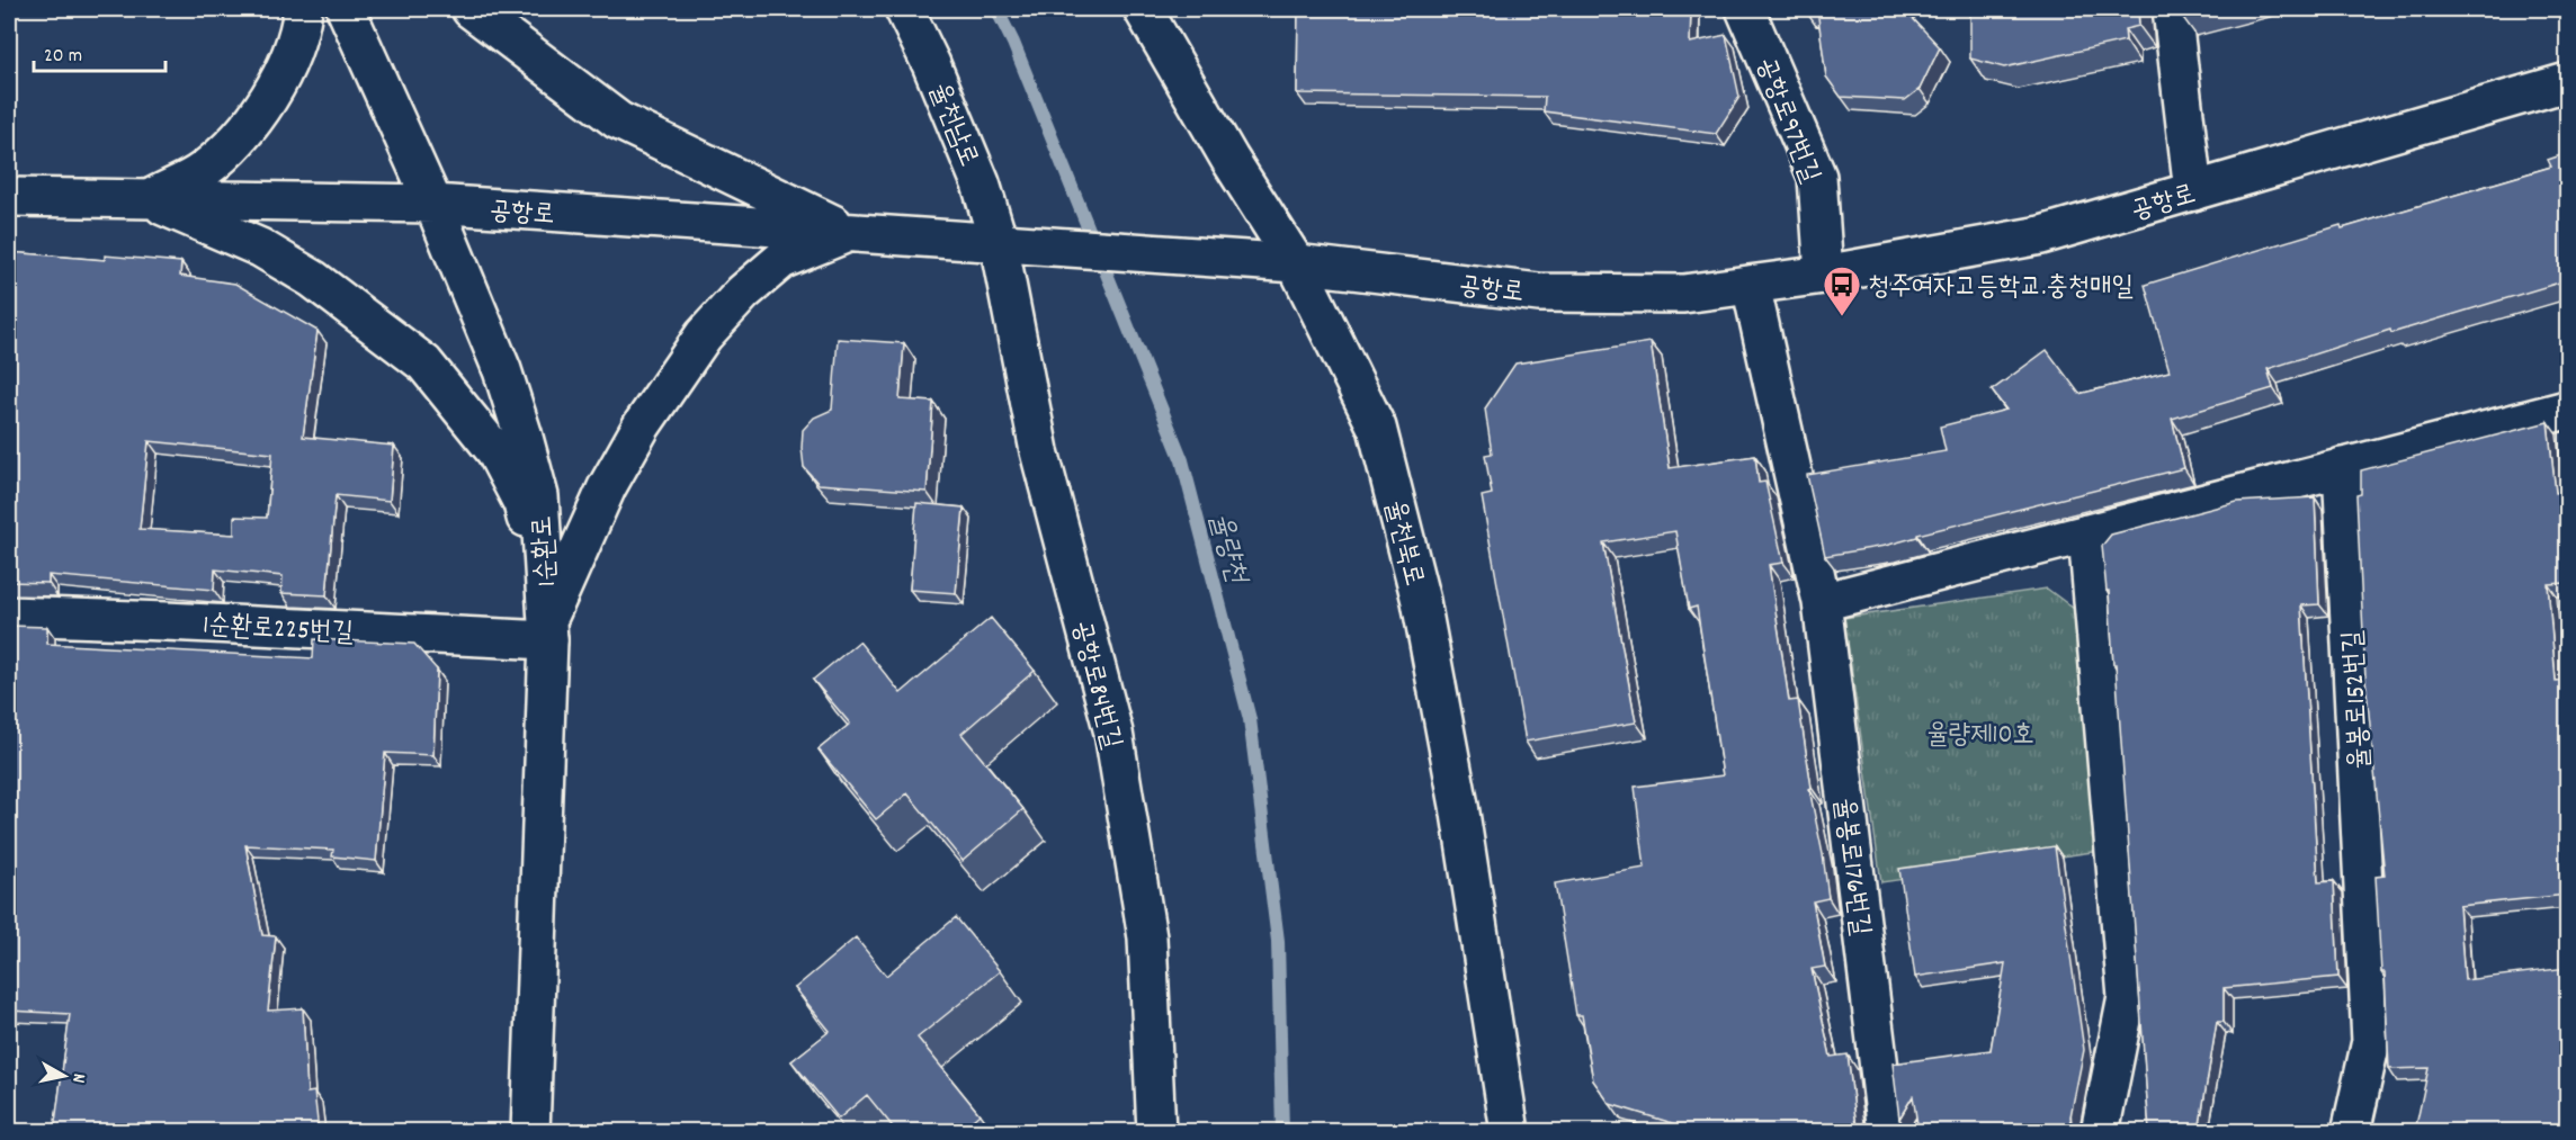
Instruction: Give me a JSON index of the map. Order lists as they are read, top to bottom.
{
  "streets": {
    "street": [
      "공항로97번길",
      "율천남로",
      "공항로",
      "율천북로",
      "1순환로",
      "1순환로225번길",
      "공항로84번길",
      "율봉로152번길",
      "율봉로176번길"
    ]
  },
  "crossings": [
    ["공항로97번길", "공항로"],
    ["율천남로", "공항로"],
    ["율천남로", "공항로84번길"],
    ["공항로", "율천북로"],
    ["공항로", "1순환로"],
    ["공항로", "공항로84번길"],
    ["1순환로", "1순환로225번길"]
  ],
  "water": ["율량천"],
  "parks": ["율량제10호"],
  "places": {
    "bus stop": ["청주여자고등학교.충청매일"]
  },
  "scale_bar": "20 m",
  "north": "right"
}
